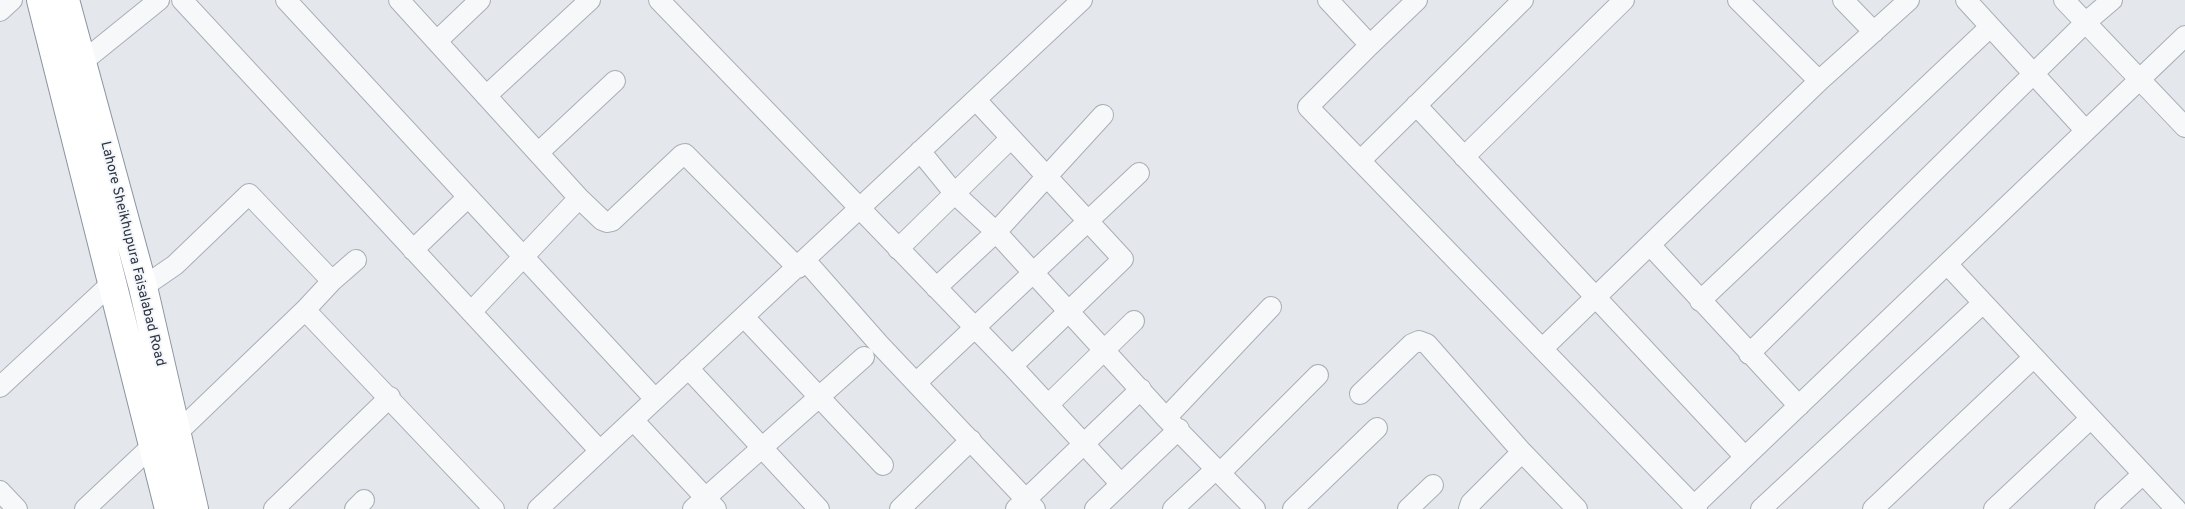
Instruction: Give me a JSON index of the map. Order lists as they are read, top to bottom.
{
  "streets": {
    "highway": ["Lahore Sheikhupura Faisalabad Road"]
  }
}
